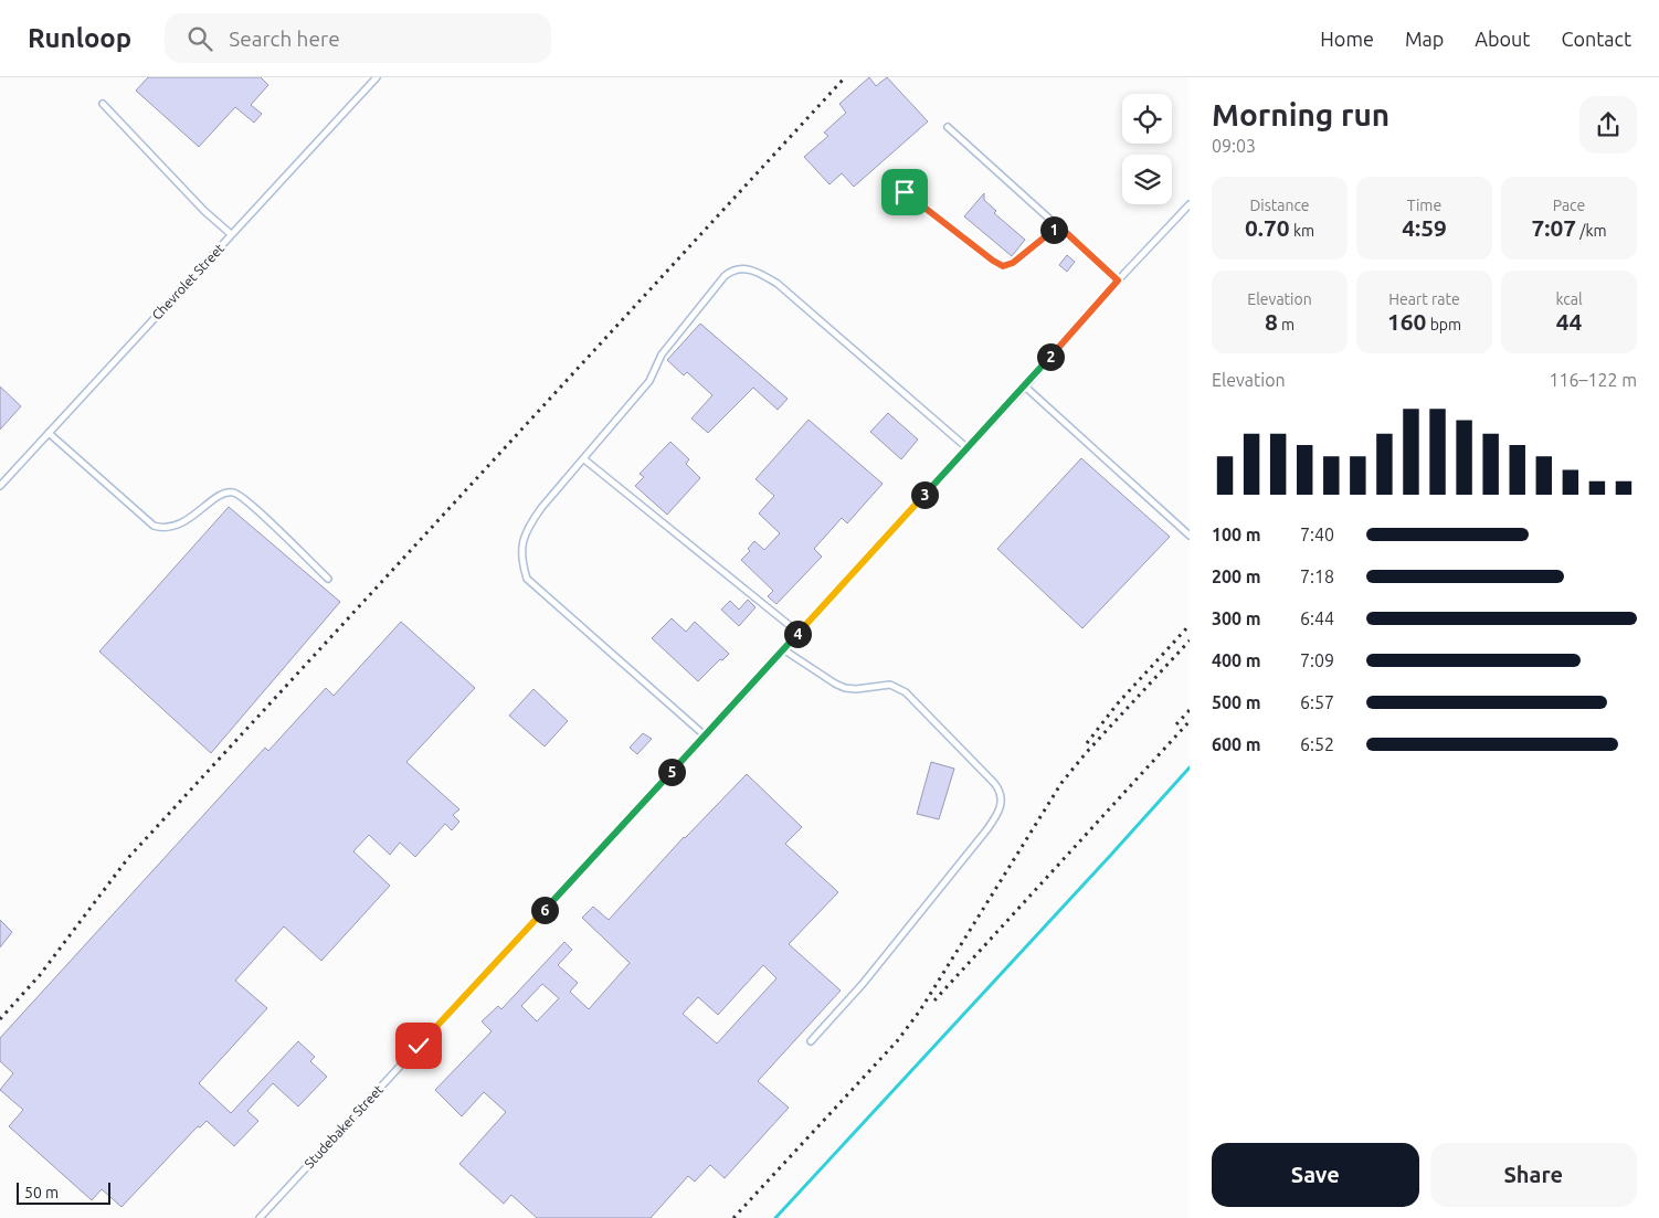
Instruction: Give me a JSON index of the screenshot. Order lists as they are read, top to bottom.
{
  "streets": {
    "lane": ["Chevrolet Street", "Studebaker Street"]
  },
  "scale_bar": "50 m",
  "page": {
    "header": "Runloop",
    "search": "Search here",
    "nav": [
      "Home",
      "Map",
      "About",
      "Contact"
    ],
    "heading": ["Morning run", "09:03"],
    "stats": [
      ["Distance", "0.70 km"],
      ["Time", "4:59"],
      ["Pace", "7:07 /km"],
      ["Elevation", "8 m"],
      ["Heart rate", "160 bpm"],
      ["kcal", "44"]
    ],
    "pins": [
      "1",
      "2",
      "3",
      "4",
      "5",
      "6"
    ],
    "chart": ["Elevation", "116–122 m"],
    "list": [
      {
        "name": "100 m",
        "note": "7:40"
      },
      {
        "name": "200 m",
        "note": "7:18"
      },
      {
        "name": "300 m",
        "note": "6:44"
      },
      {
        "name": "400 m",
        "note": "7:09"
      },
      {
        "name": "500 m",
        "note": "6:57"
      },
      {
        "name": "600 m",
        "note": "6:52"
      }
    ],
    "buttons": ["Save", "Share"],
    "scale": "50 m"
  }
}
